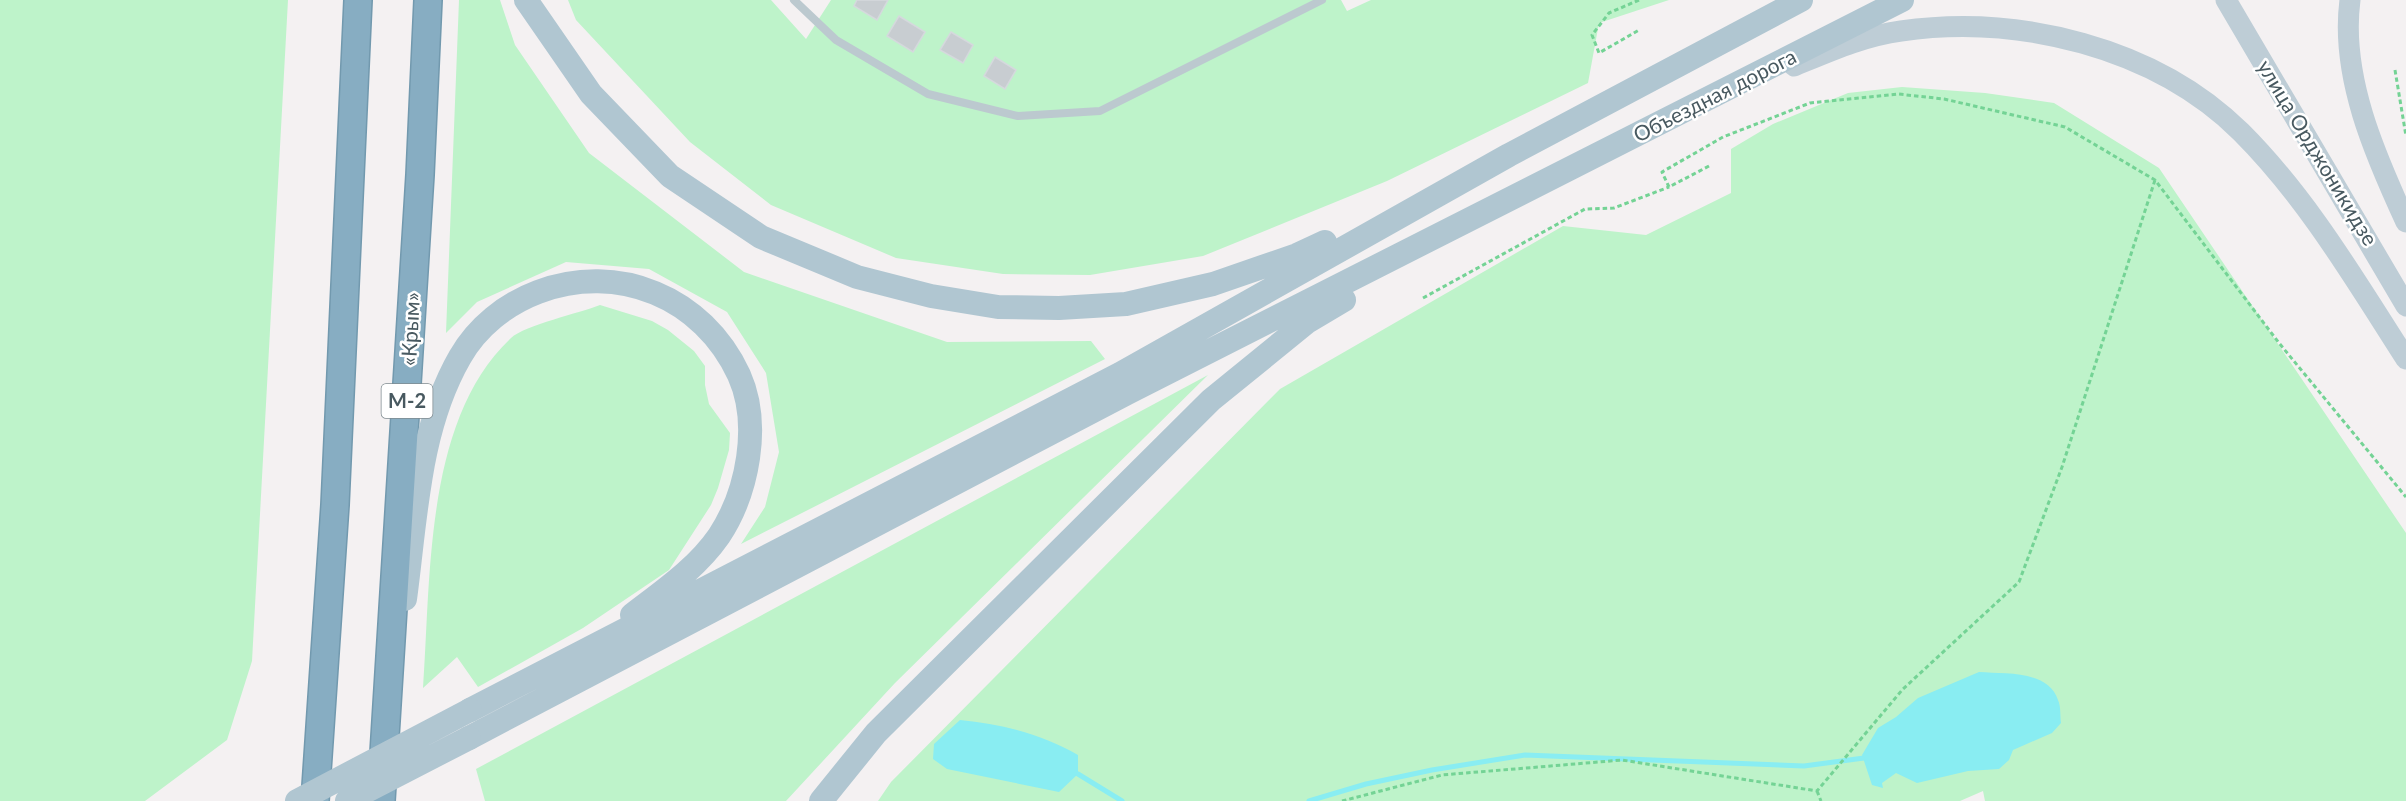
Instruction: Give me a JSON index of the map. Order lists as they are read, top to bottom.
{
  "streets": {
    "highway": ["«Крым»", "М-2"],
    "main road": ["Объездная дорога", "улица Орджоникидзе"]
  }
}
